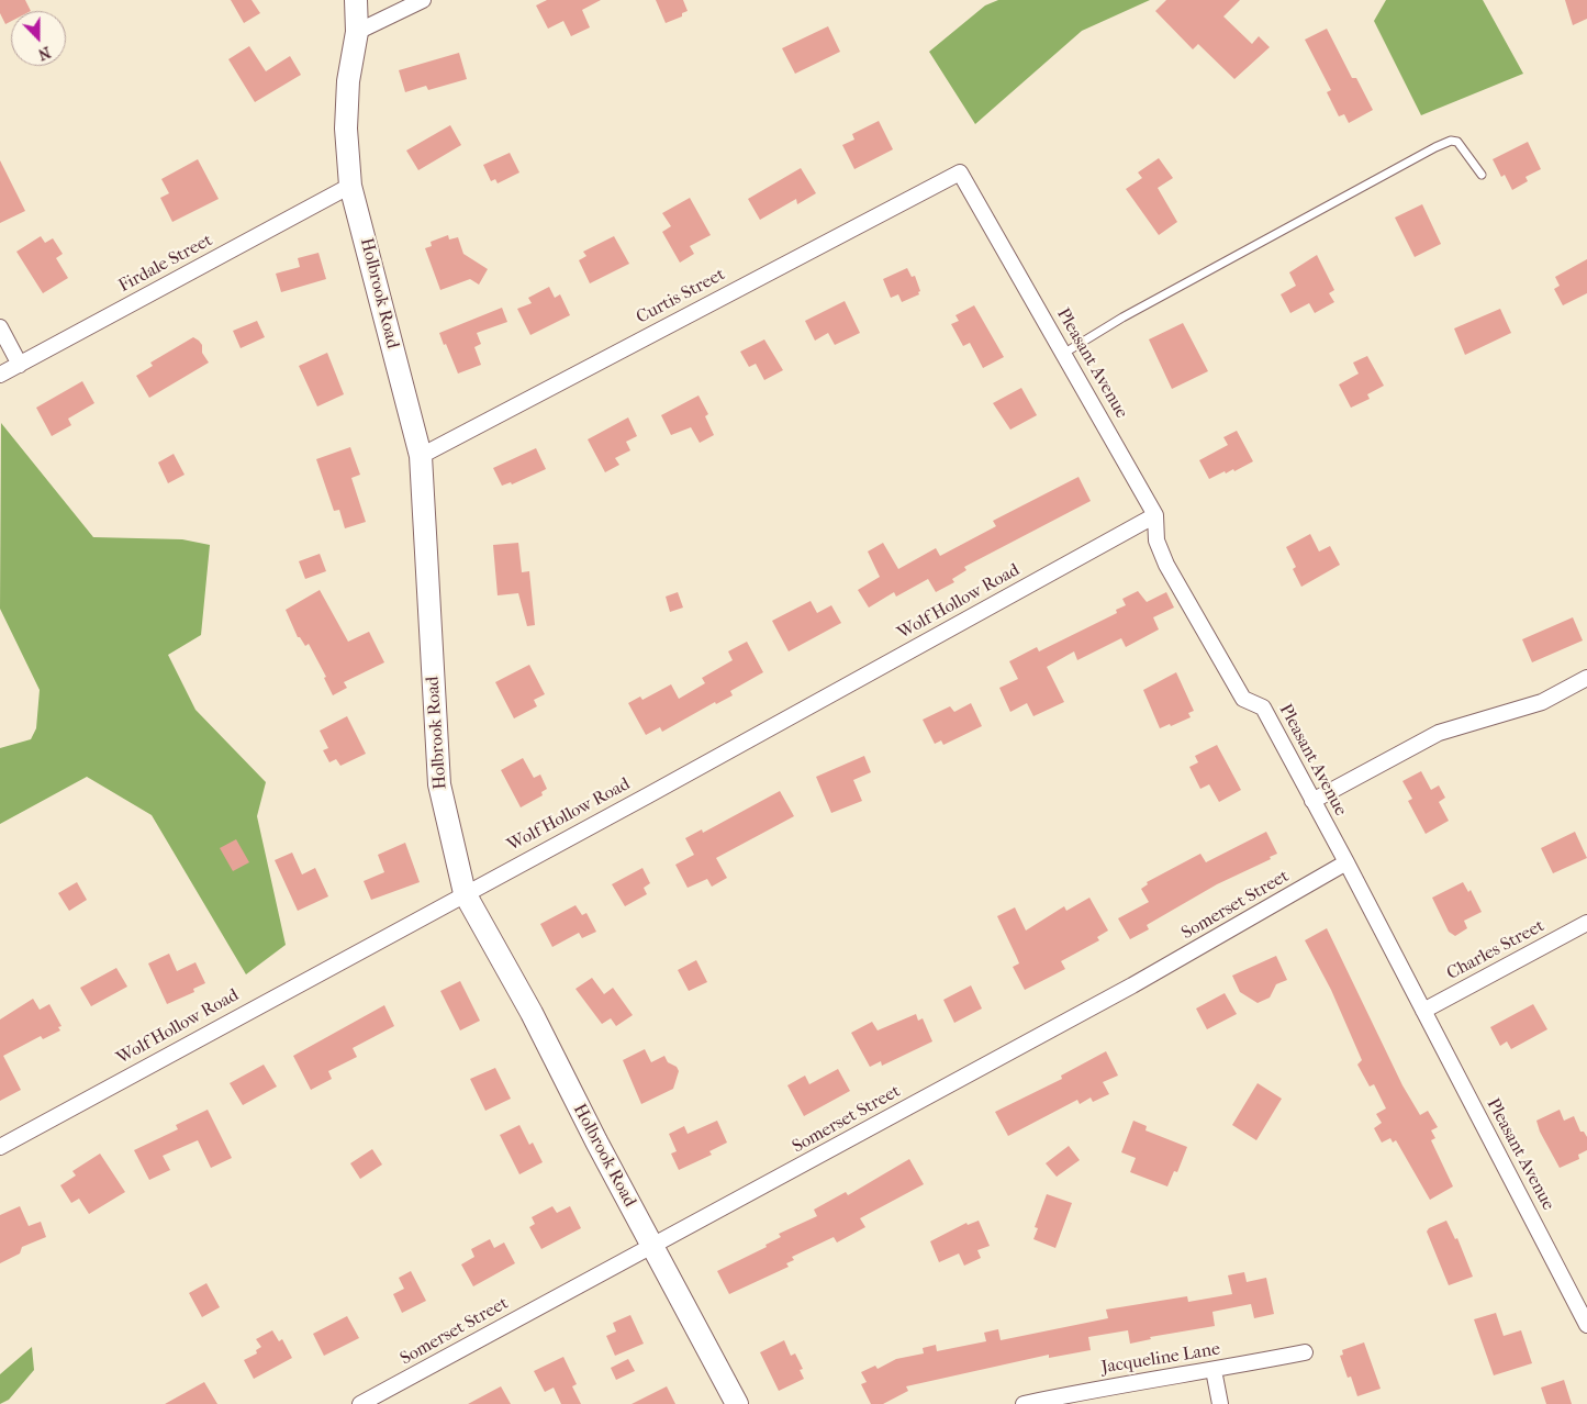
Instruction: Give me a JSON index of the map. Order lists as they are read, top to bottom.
{
  "streets": {
    "street": [
      "Firdale Street",
      "Holbrook Road",
      "Curtis Street",
      "Pleasant Avenue",
      "Wolf Hollow Road",
      "Somerset Street",
      "Charles Street",
      "Jacqueline Lane"
    ]
  },
  "crossings": [
    ["Firdale Street", "Holbrook Road"],
    ["Holbrook Road", "Curtis Street"],
    ["Holbrook Road", "Wolf Hollow Road"],
    ["Holbrook Road", "Somerset Street"],
    ["Curtis Street", "Pleasant Avenue"],
    ["Pleasant Avenue", "Wolf Hollow Road"],
    ["Pleasant Avenue", "Somerset Street"],
    ["Pleasant Avenue", "Charles Street"]
  ],
  "north": "bottom"
}
